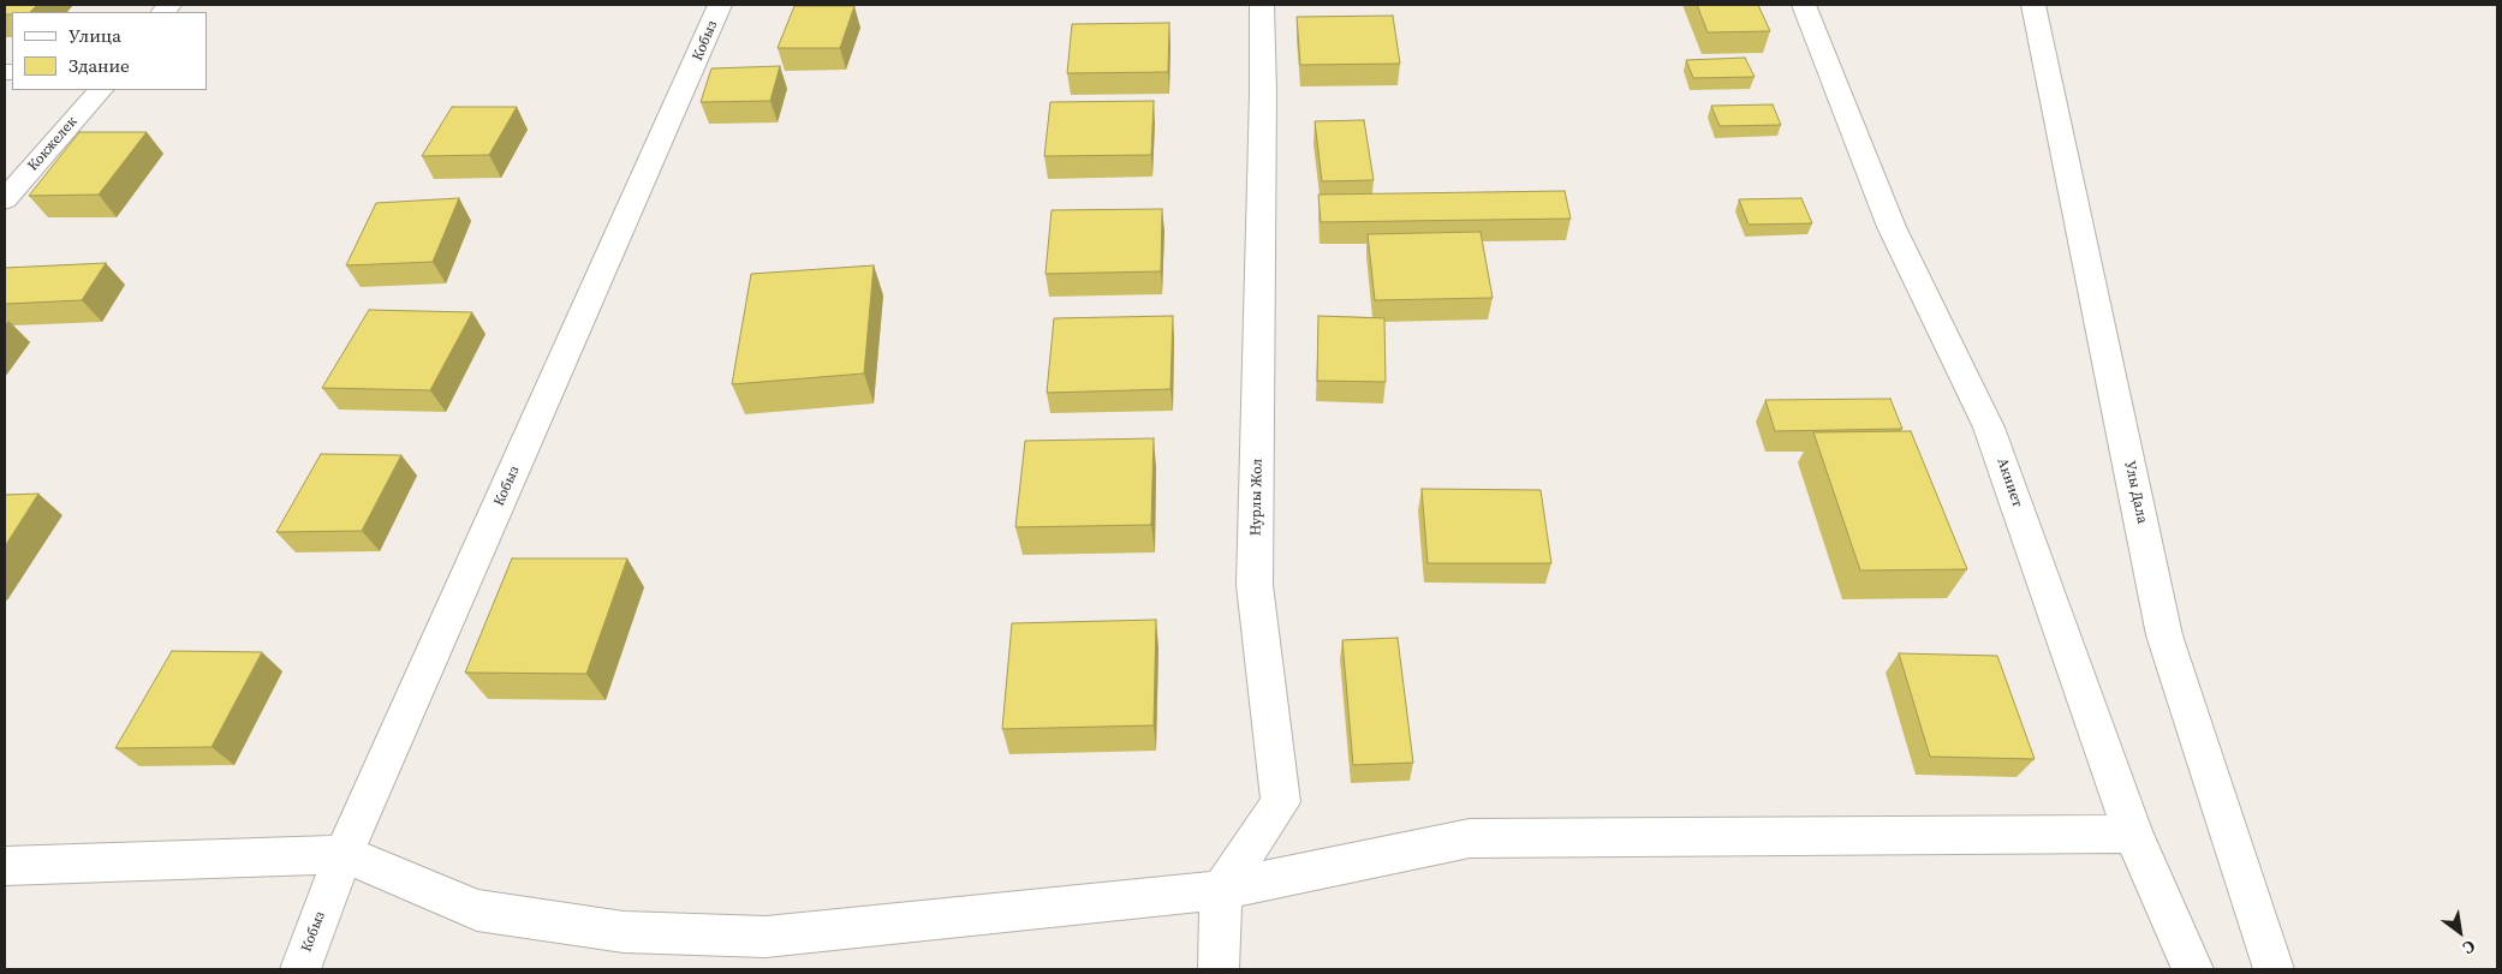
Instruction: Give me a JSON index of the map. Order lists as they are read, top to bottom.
{
  "streets": {
    "street": [
      "Кобыз",
      "Кокжелек",
      "Акниет",
      "Улы Дала",
      "Нурлы Жол"
    ]
  },
  "legend": ["Улица", "Здание"],
  "north": "bottom right"
}
